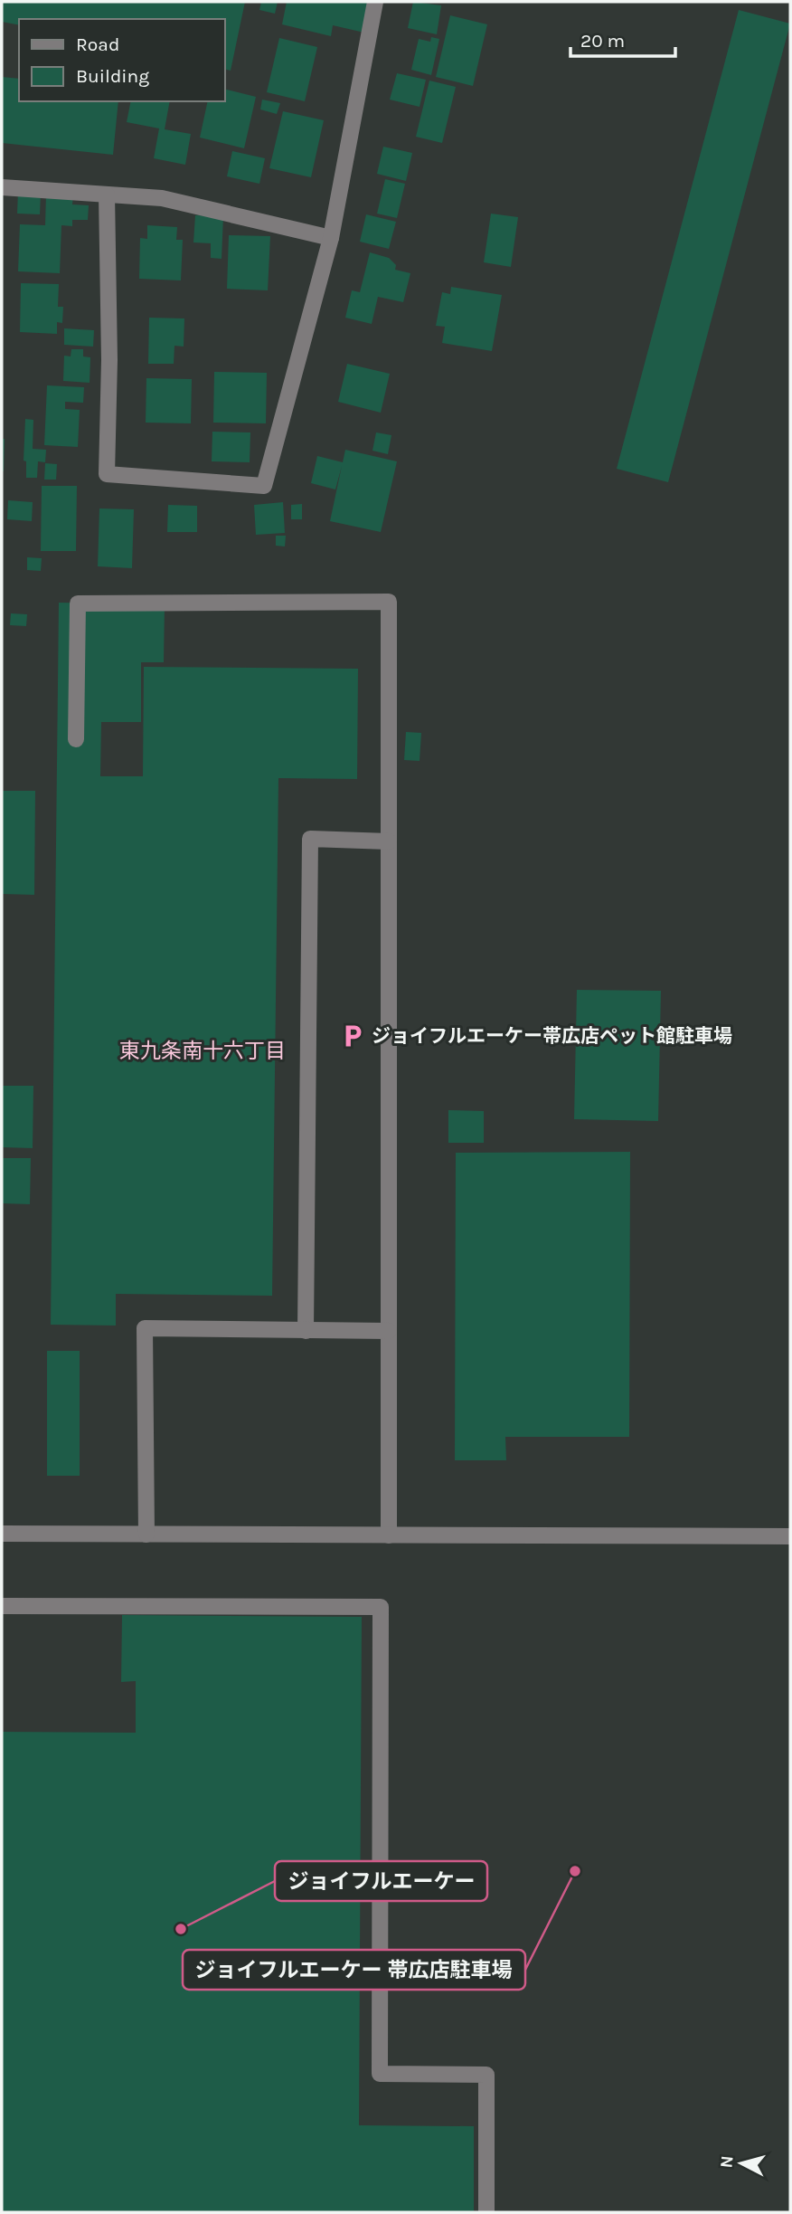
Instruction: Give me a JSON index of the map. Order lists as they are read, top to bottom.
{
  "districts": ["東九条南十六丁目"],
  "places": {
    "parking": ["ジョイフルエーケー帯広店ペット館駐車場"],
    "other": ["ジョイフルエーケー 帯広店駐車場", "ジョイフルエーケー"]
  },
  "legend": ["Road", "Building"],
  "scale_bar": "20 m",
  "north": "left"
}
